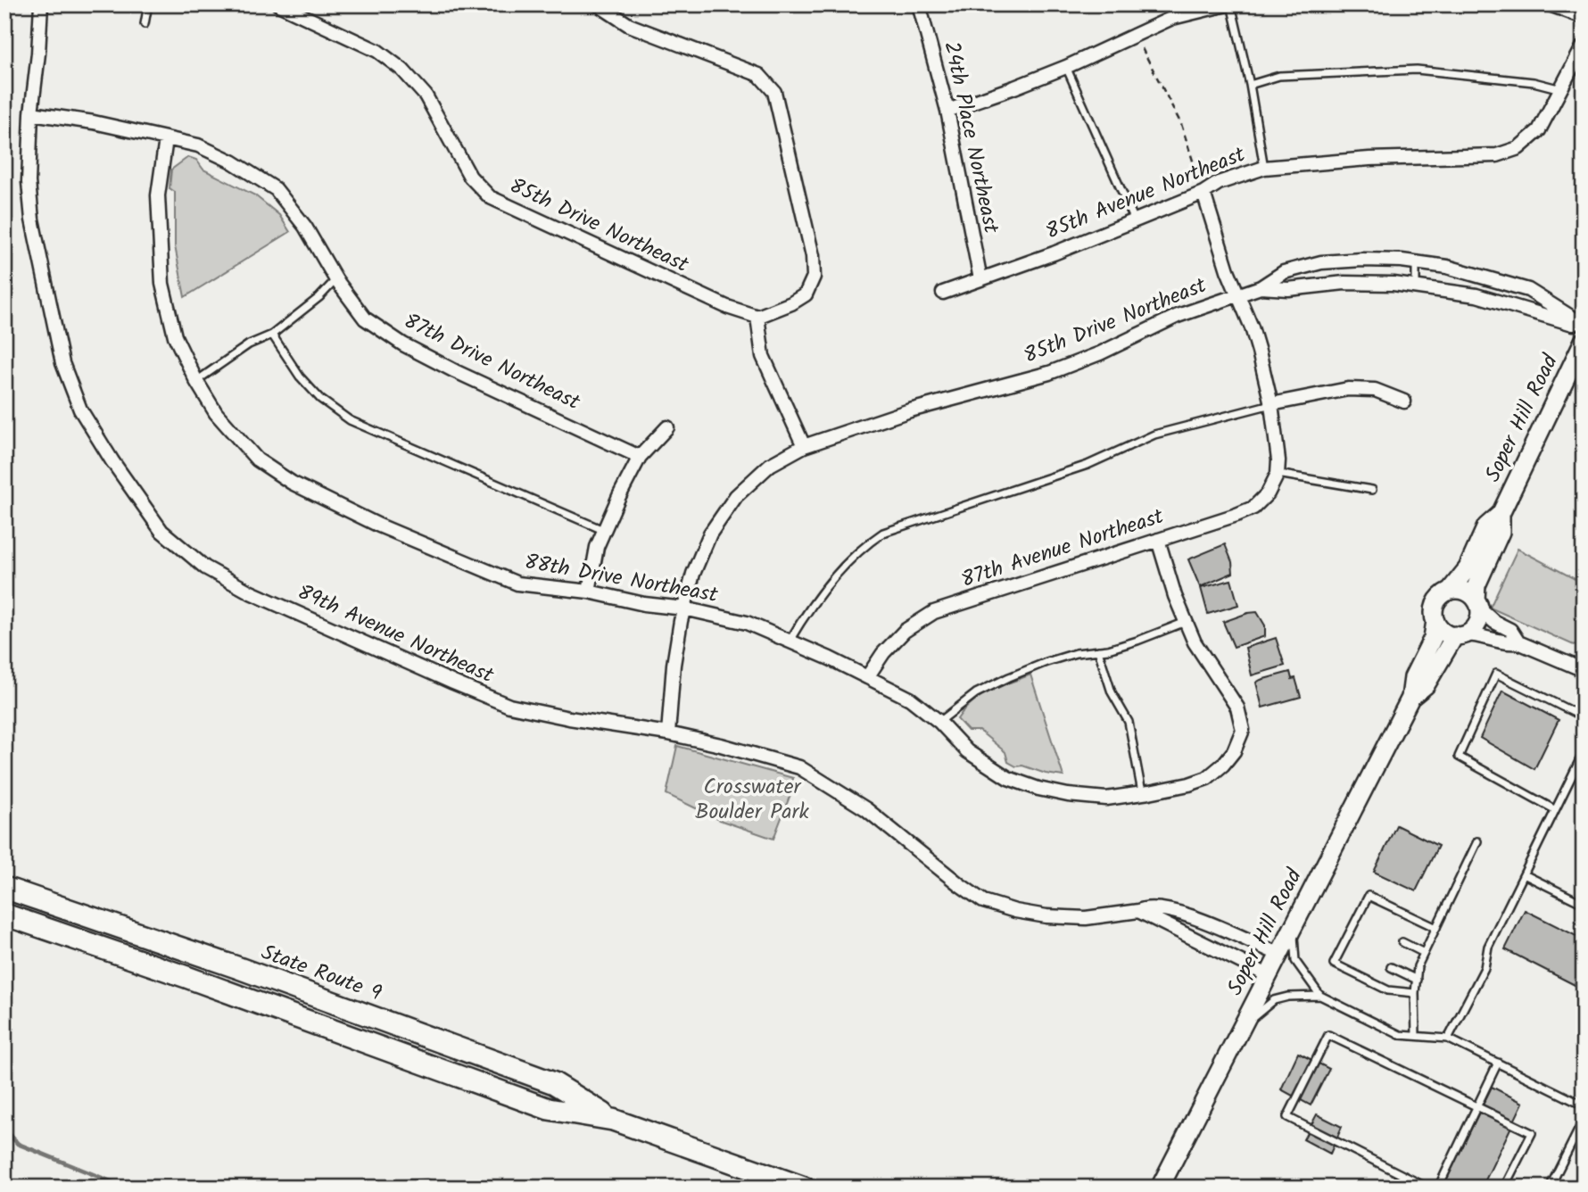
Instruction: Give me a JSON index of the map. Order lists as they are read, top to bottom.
{
  "streets": {
    "main road": ["State Route 9"],
    "street": [
      "24th Place Northeast",
      "85th Avenue Northeast",
      "85th Drive Northeast",
      "87th Drive Northeast",
      "Soper Hill Road",
      "87th Avenue Northeast",
      "88th Drive Northeast",
      "89th Avenue Northeast"
    ]
  },
  "crossings": [
    ["24th Place Northeast", "85th Avenue Northeast"],
    ["85th Drive Northeast", "88th Drive Northeast"],
    ["85th Drive Northeast", "89th Avenue Northeast"],
    ["87th Drive Northeast", "88th Drive Northeast"],
    ["87th Drive Northeast", "89th Avenue Northeast"],
    ["Soper Hill Road", "89th Avenue Northeast"],
    ["87th Avenue Northeast", "88th Drive Northeast"]
  ],
  "parks": ["Crosswater Boulder Park"]
}
